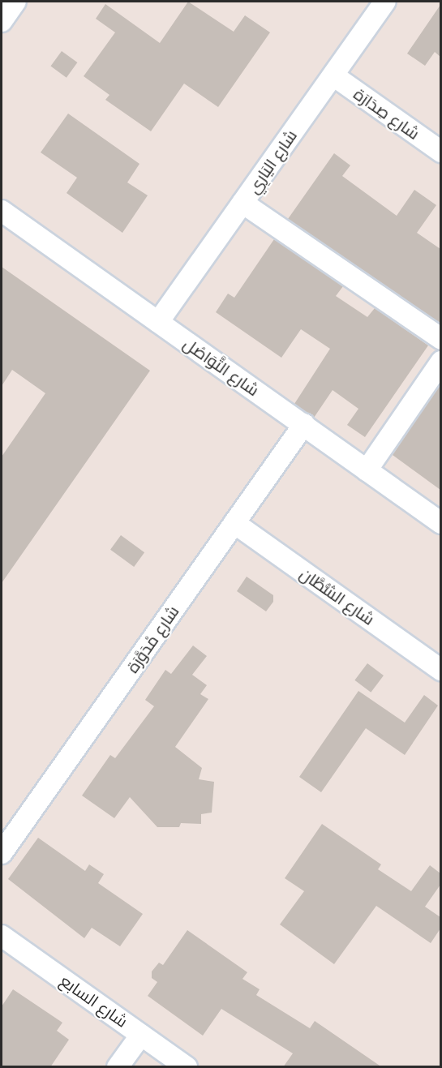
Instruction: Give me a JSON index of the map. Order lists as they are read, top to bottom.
{
  "streets": {
    "street": [
      "شارع صِدَارَة",
      "شارع اليَارِي",
      "شارع التَّوَاصُل",
      "شارع الشُّطَّان",
      "شارع مْدَوَّرَة",
      "شارع السابع"
    ]
  },
  "crossings": [
    ["شارع صِدَارَة", "شارع اليَارِي"],
    ["شارع اليَارِي", "شارع التَّوَاصُل"],
    ["شارع التَّوَاصُل", "شارع مْدَوَّرَة"],
    ["شارع الشُّطَّان", "شارع مْدَوَّرَة"]
  ]
}
